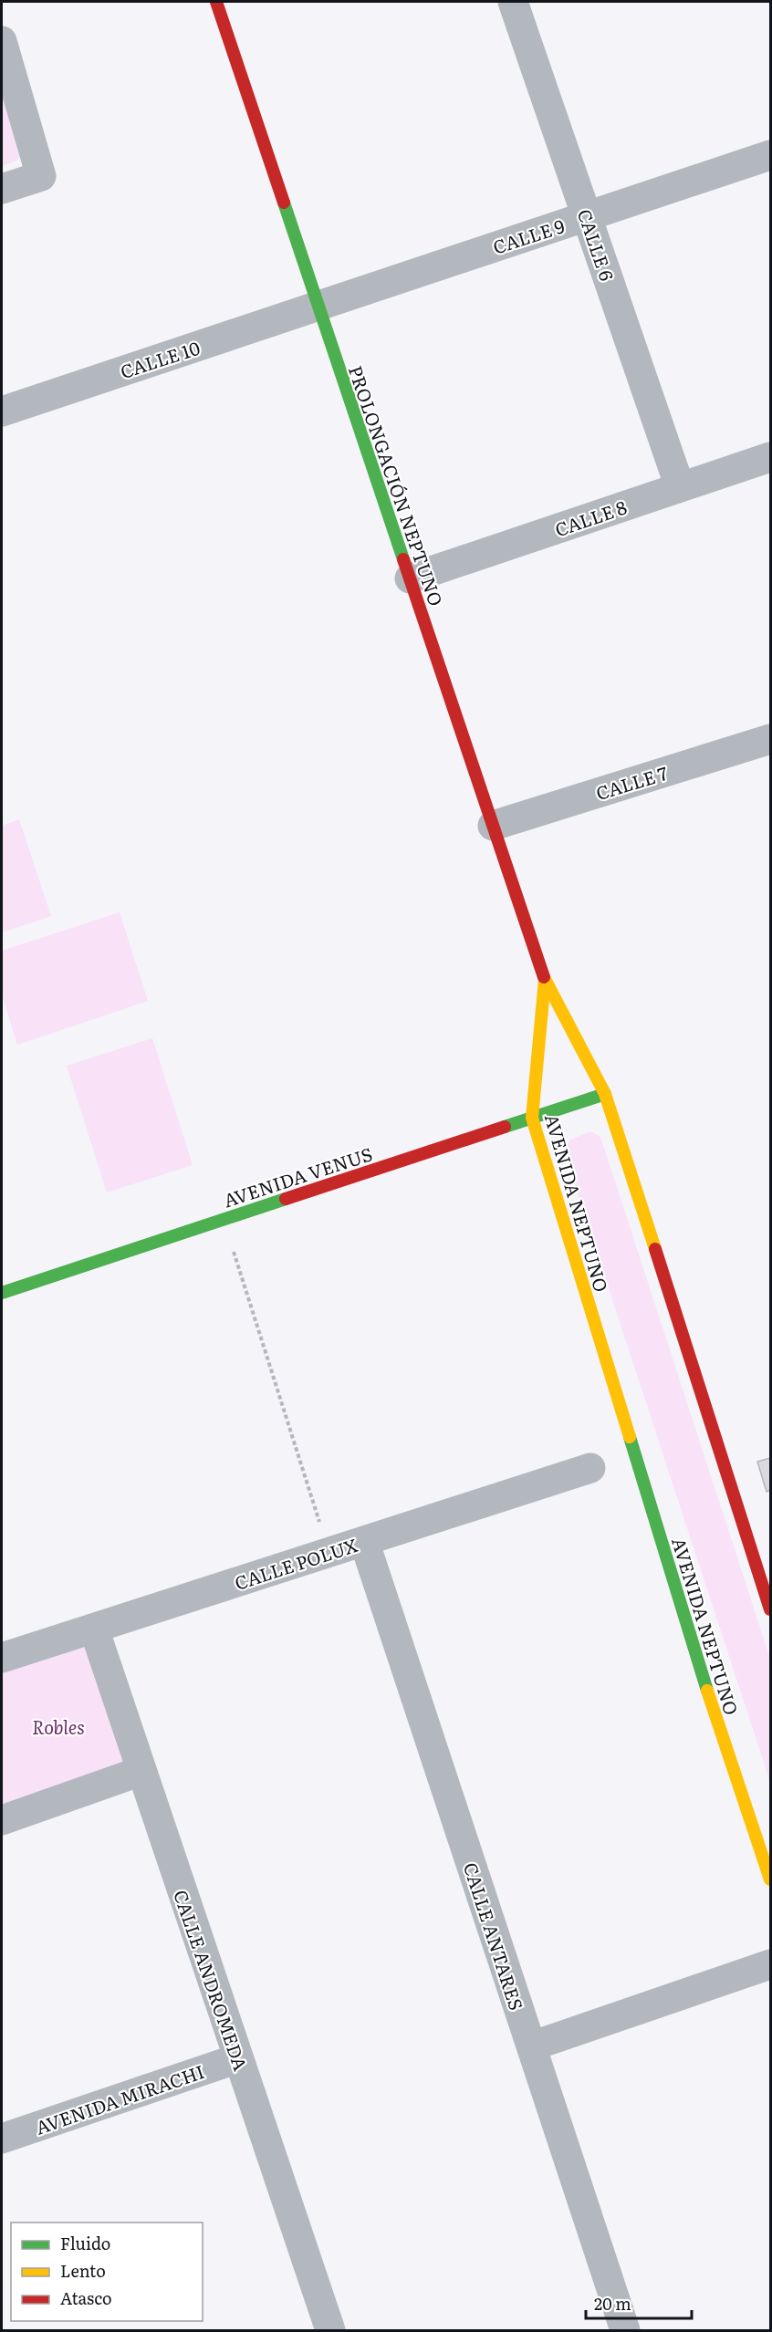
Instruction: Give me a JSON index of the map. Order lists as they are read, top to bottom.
{
  "streets": {
    "street": [
      "CALLE 9",
      "CALLE 6",
      "CALLE 10",
      "PROLONGACIÓN NEPTUNO",
      "CALLE 8",
      "CALLE 7",
      "AVENIDA VENUS",
      "AVENIDA NEPTUNO",
      "CALLE POLUX",
      "CALLE ANTARES",
      "CALLE ANDROMEDA",
      "AVENIDA MIRACHI"
    ]
  },
  "crossings": [
    ["CALLE 9", "CALLE 6"],
    ["CALLE 9", "CALLE 10"],
    ["CALLE 9", "PROLONGACIÓN NEPTUNO"],
    ["CALLE 6", "CALLE 8"],
    ["CALLE 10", "PROLONGACIÓN NEPTUNO"],
    ["PROLONGACIÓN NEPTUNO", "CALLE 8"],
    ["PROLONGACIÓN NEPTUNO", "CALLE 7"],
    ["PROLONGACIÓN NEPTUNO", "AVENIDA NEPTUNO"],
    ["AVENIDA VENUS", "AVENIDA NEPTUNO"],
    ["CALLE POLUX", "CALLE ANTARES"],
    ["CALLE POLUX", "CALLE ANDROMEDA"],
    ["CALLE ANDROMEDA", "AVENIDA MIRACHI"]
  ],
  "parks": ["Robles"],
  "legend": ["Fluido", "Lento", "Atasco"],
  "scale_bar": "20 m"
}
